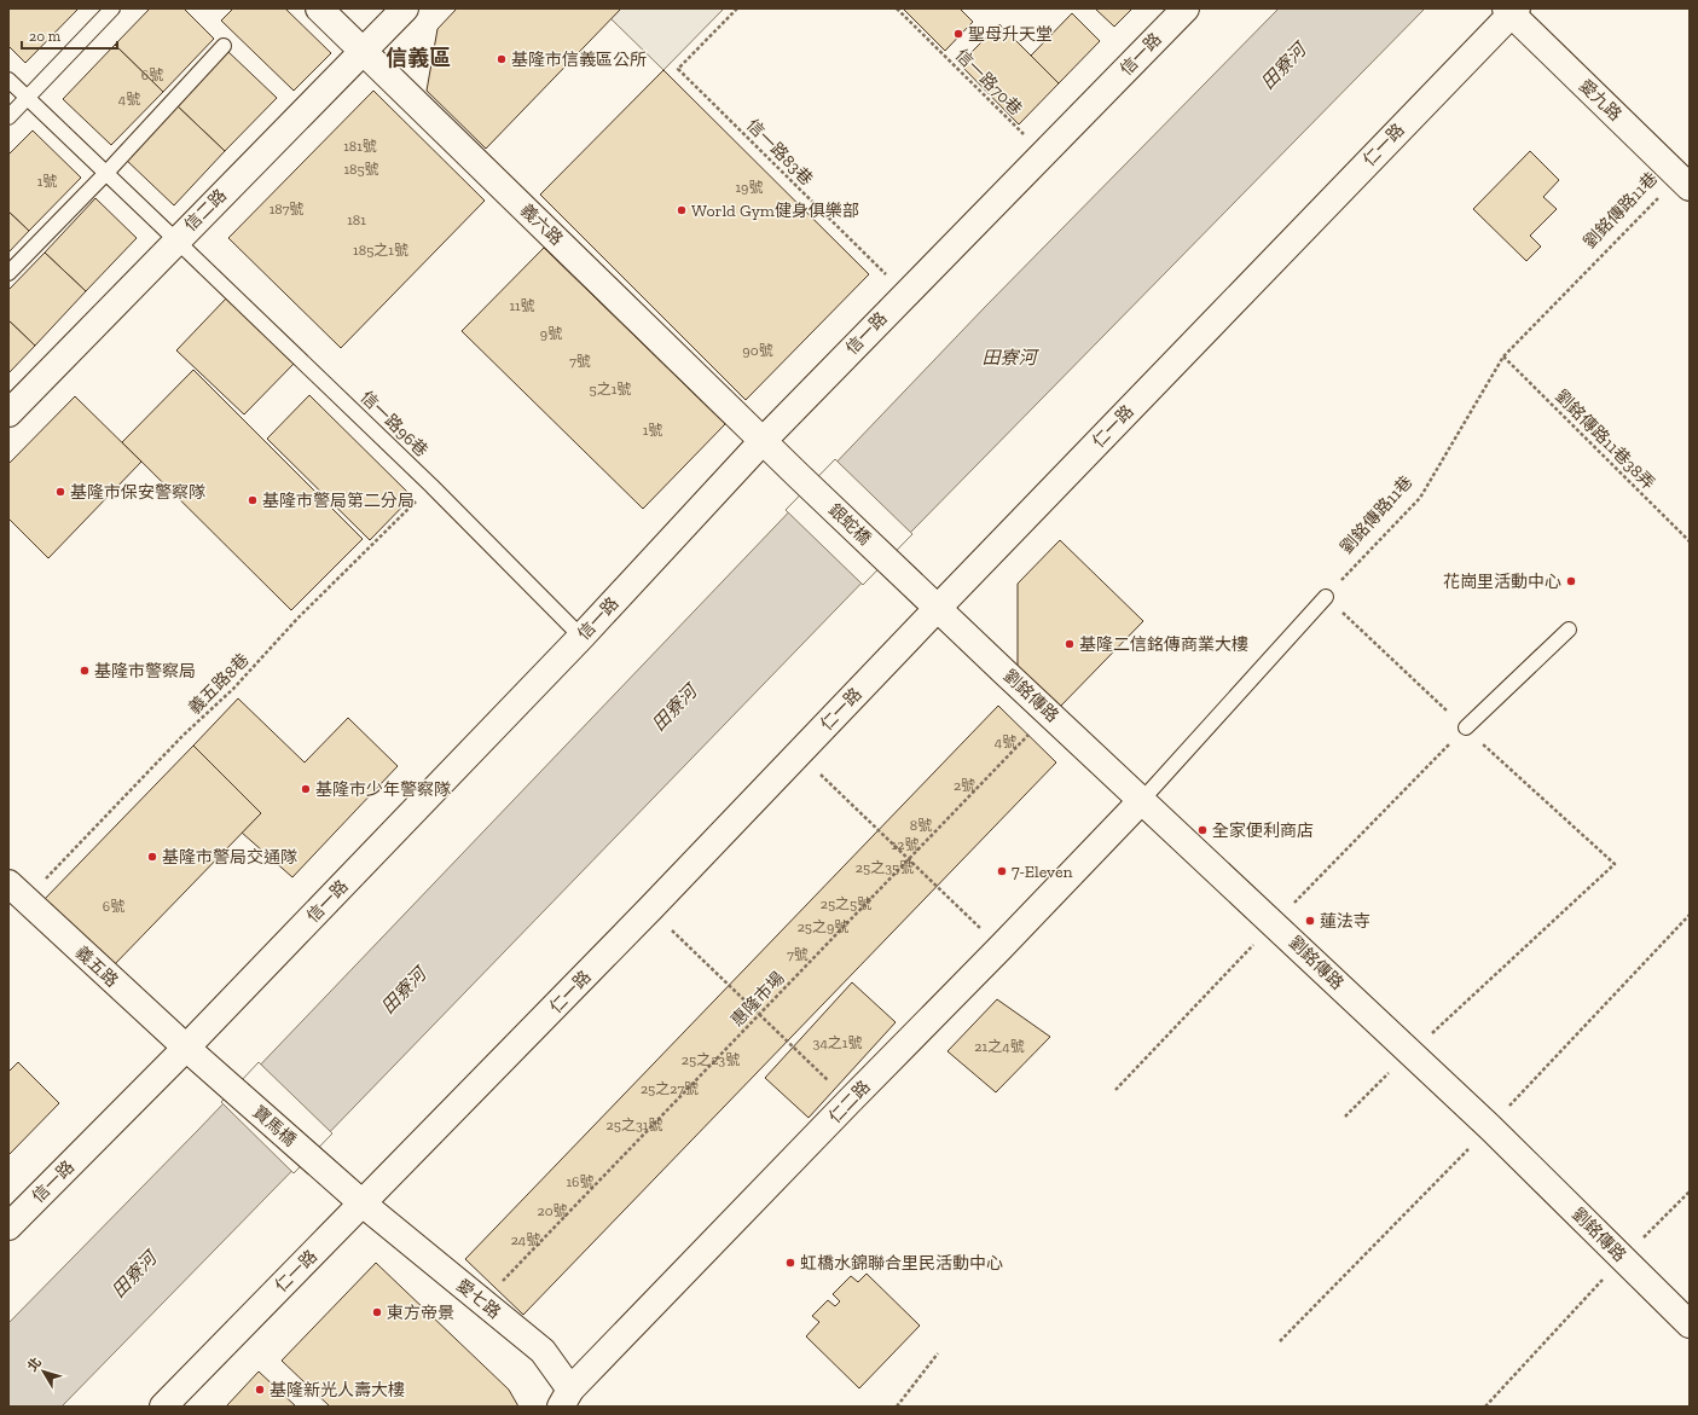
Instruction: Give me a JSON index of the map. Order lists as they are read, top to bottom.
{
  "streets": {
    "street": [
      "信一路",
      "愛九路",
      "仁一路",
      "信二路",
      "義六路",
      "銀蛇橋",
      "劉銘傳路",
      "義五路",
      "仁二路",
      "寶馬橋",
      "愛七路"
    ],
    "lane": ["信一路96巷"],
    "path": [
      "信一路70巷",
      "信一路83巷",
      "劉銘傳路11巷",
      "劉銘傳路11巷38弄",
      "義五路8巷",
      "惠隆市場"
    ]
  },
  "crossings": [
    ["信一路", "信一路70巷"],
    ["信一路", "信一路83巷"],
    ["信一路", "義六路"],
    ["信一路", "信一路96巷"],
    ["信一路", "銀蛇橋"],
    ["信一路", "義五路"],
    ["信一路", "寶馬橋"],
    ["愛九路", "仁一路"],
    ["愛九路", "劉銘傳路11巷"],
    ["仁一路", "銀蛇橋"],
    ["仁一路", "劉銘傳路"],
    ["仁一路", "寶馬橋"],
    ["仁一路", "愛七路"],
    ["信二路", "義六路"],
    ["信二路", "信一路96巷"],
    ["劉銘傳路11巷", "劉銘傳路11巷38弄"],
    ["義六路", "銀蛇橋"],
    ["信一路96巷", "義五路8巷"],
    ["銀蛇橋", "劉銘傳路"],
    ["義五路8巷", "義五路"],
    ["劉銘傳路", "惠隆市場"],
    ["劉銘傳路", "仁二路"],
    ["義五路", "寶馬橋"],
    ["惠隆市場", "愛七路"],
    ["仁二路", "愛七路"],
    ["寶馬橋", "愛七路"]
  ],
  "districts": ["信義區"],
  "water": ["田寮河"],
  "places": [
    "聖母升天堂",
    "基隆市信義區公所",
    "World Gym健身俱樂部",
    "基隆市保安警察隊",
    "基隆市警局第二分局",
    "花崗里活動中心",
    "基隆二信銘傳商業大樓",
    "基隆市警察局",
    "基隆市少年警察隊",
    "全家便利商店",
    "基隆市警局交通隊",
    "7-Eleven",
    "蓮法寺",
    "虹橋水錦聯合里民活動中心",
    "東方帝景",
    "基隆新光人壽大樓"
  ],
  "house_numbers": [
    "6號",
    "4號",
    "181號",
    "185號",
    "1號",
    "19號",
    "187號",
    "181",
    "185之1號",
    "11號",
    "9號",
    "90號",
    "7號",
    "5之1號",
    "1號",
    "4號",
    "2號",
    "8號",
    "12號",
    "25之35號",
    "25之5號",
    "6號",
    "25之9號",
    "7號",
    "34之1號",
    "21之4號",
    "25之23號",
    "25之27號",
    "25之31號",
    "16號",
    "20號",
    "24號"
  ],
  "scale_bar": "20 m",
  "north": "top left"
}
